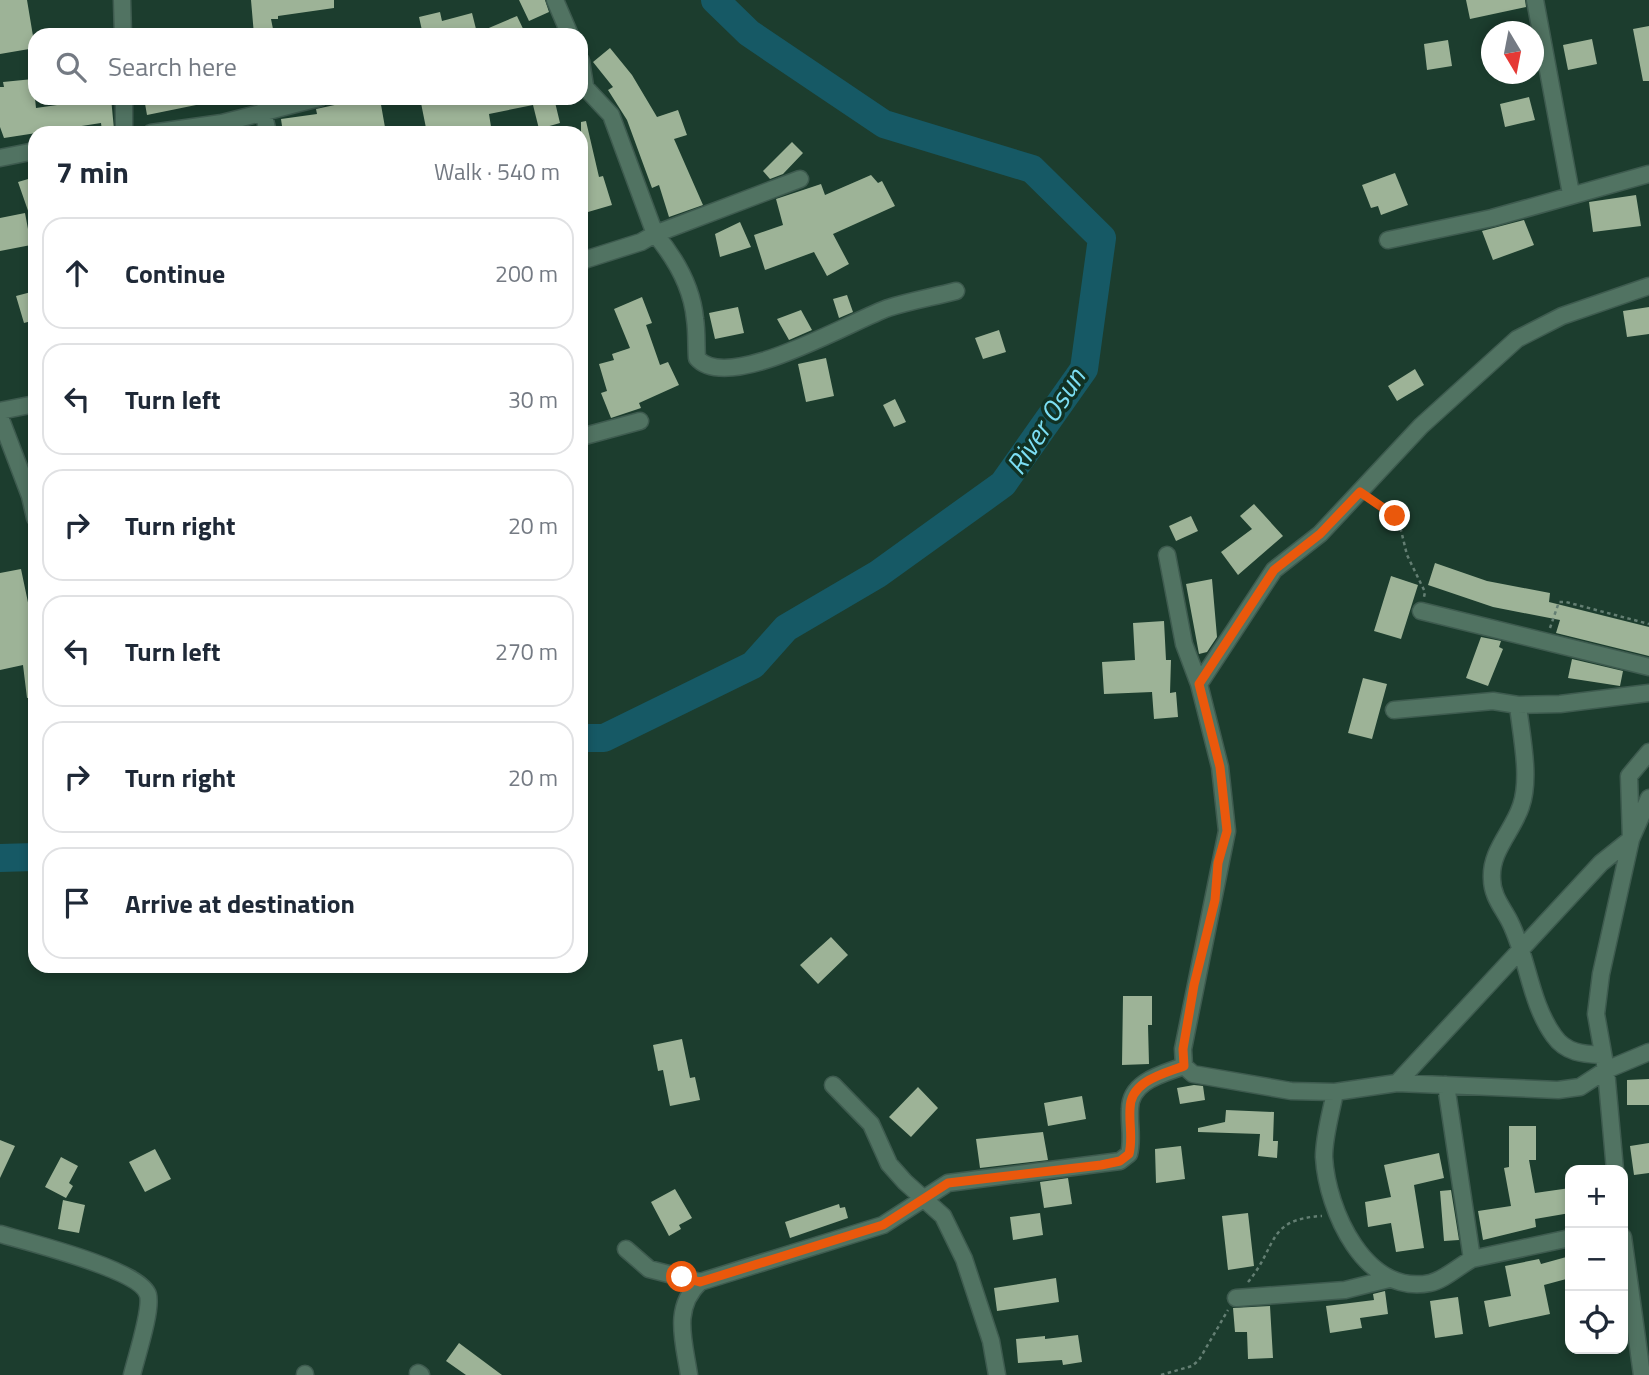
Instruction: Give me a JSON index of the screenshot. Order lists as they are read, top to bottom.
{
  "water": ["River Osun"],
  "north": "bottom",
  "page": {
    "search": "Search here",
    "heading": ["7 min", "Walk · 540 m"],
    "list": [
      ["Continue", "200 m"],
      ["Turn left", "30 m"],
      ["Turn right", "20 m"],
      ["Turn left", "270 m"],
      ["Turn right", "20 m"],
      "Arrive at destination"
    ],
    "map_buttons": ["+", "−"]
  }
}
